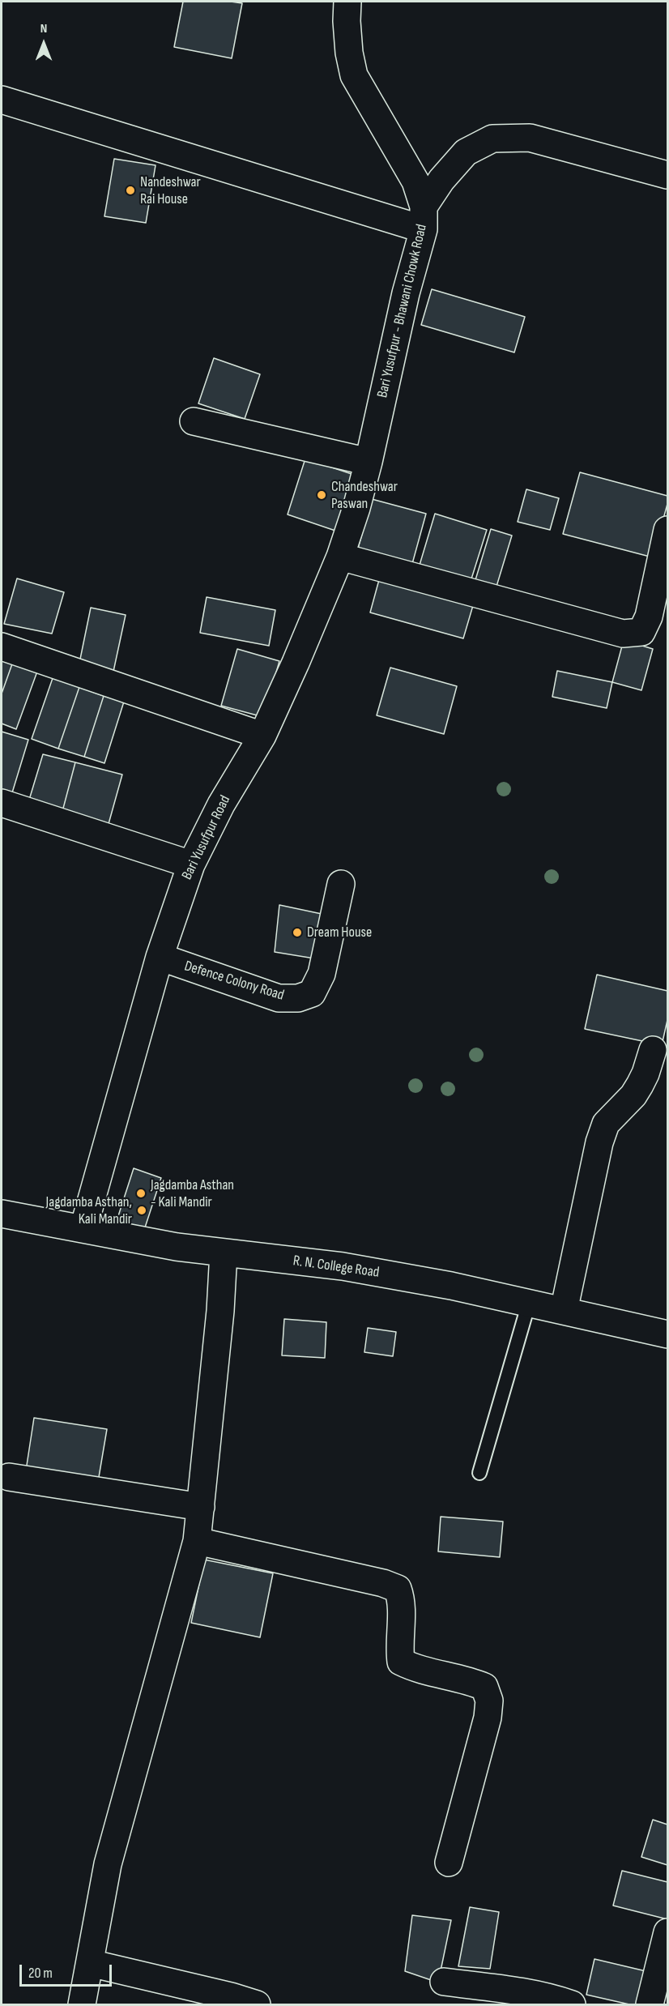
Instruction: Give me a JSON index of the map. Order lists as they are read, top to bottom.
{
  "streets": {
    "street": [
      "Bari Yusufpur - Bhawani Chowk Road",
      "Bari Yusufpur Road",
      "Defence Colony Road",
      "R. N. College Road"
    ]
  },
  "crossings": [
    ["Bari Yusufpur - Bhawani Chowk Road", "Bari Yusufpur Road"],
    ["Bari Yusufpur Road", "Defence Colony Road"],
    ["Bari Yusufpur Road", "R. N. College Road"]
  ],
  "places": [
    "Nandeshwar Rai House",
    "Chandeshwar Paswan",
    "Dream House",
    "Jagdamba Asthan - Kali Mandir",
    "Jagdamba Asthan, Kali Mandir"
  ],
  "scale_bar": "20 m",
  "north": "top"
}
